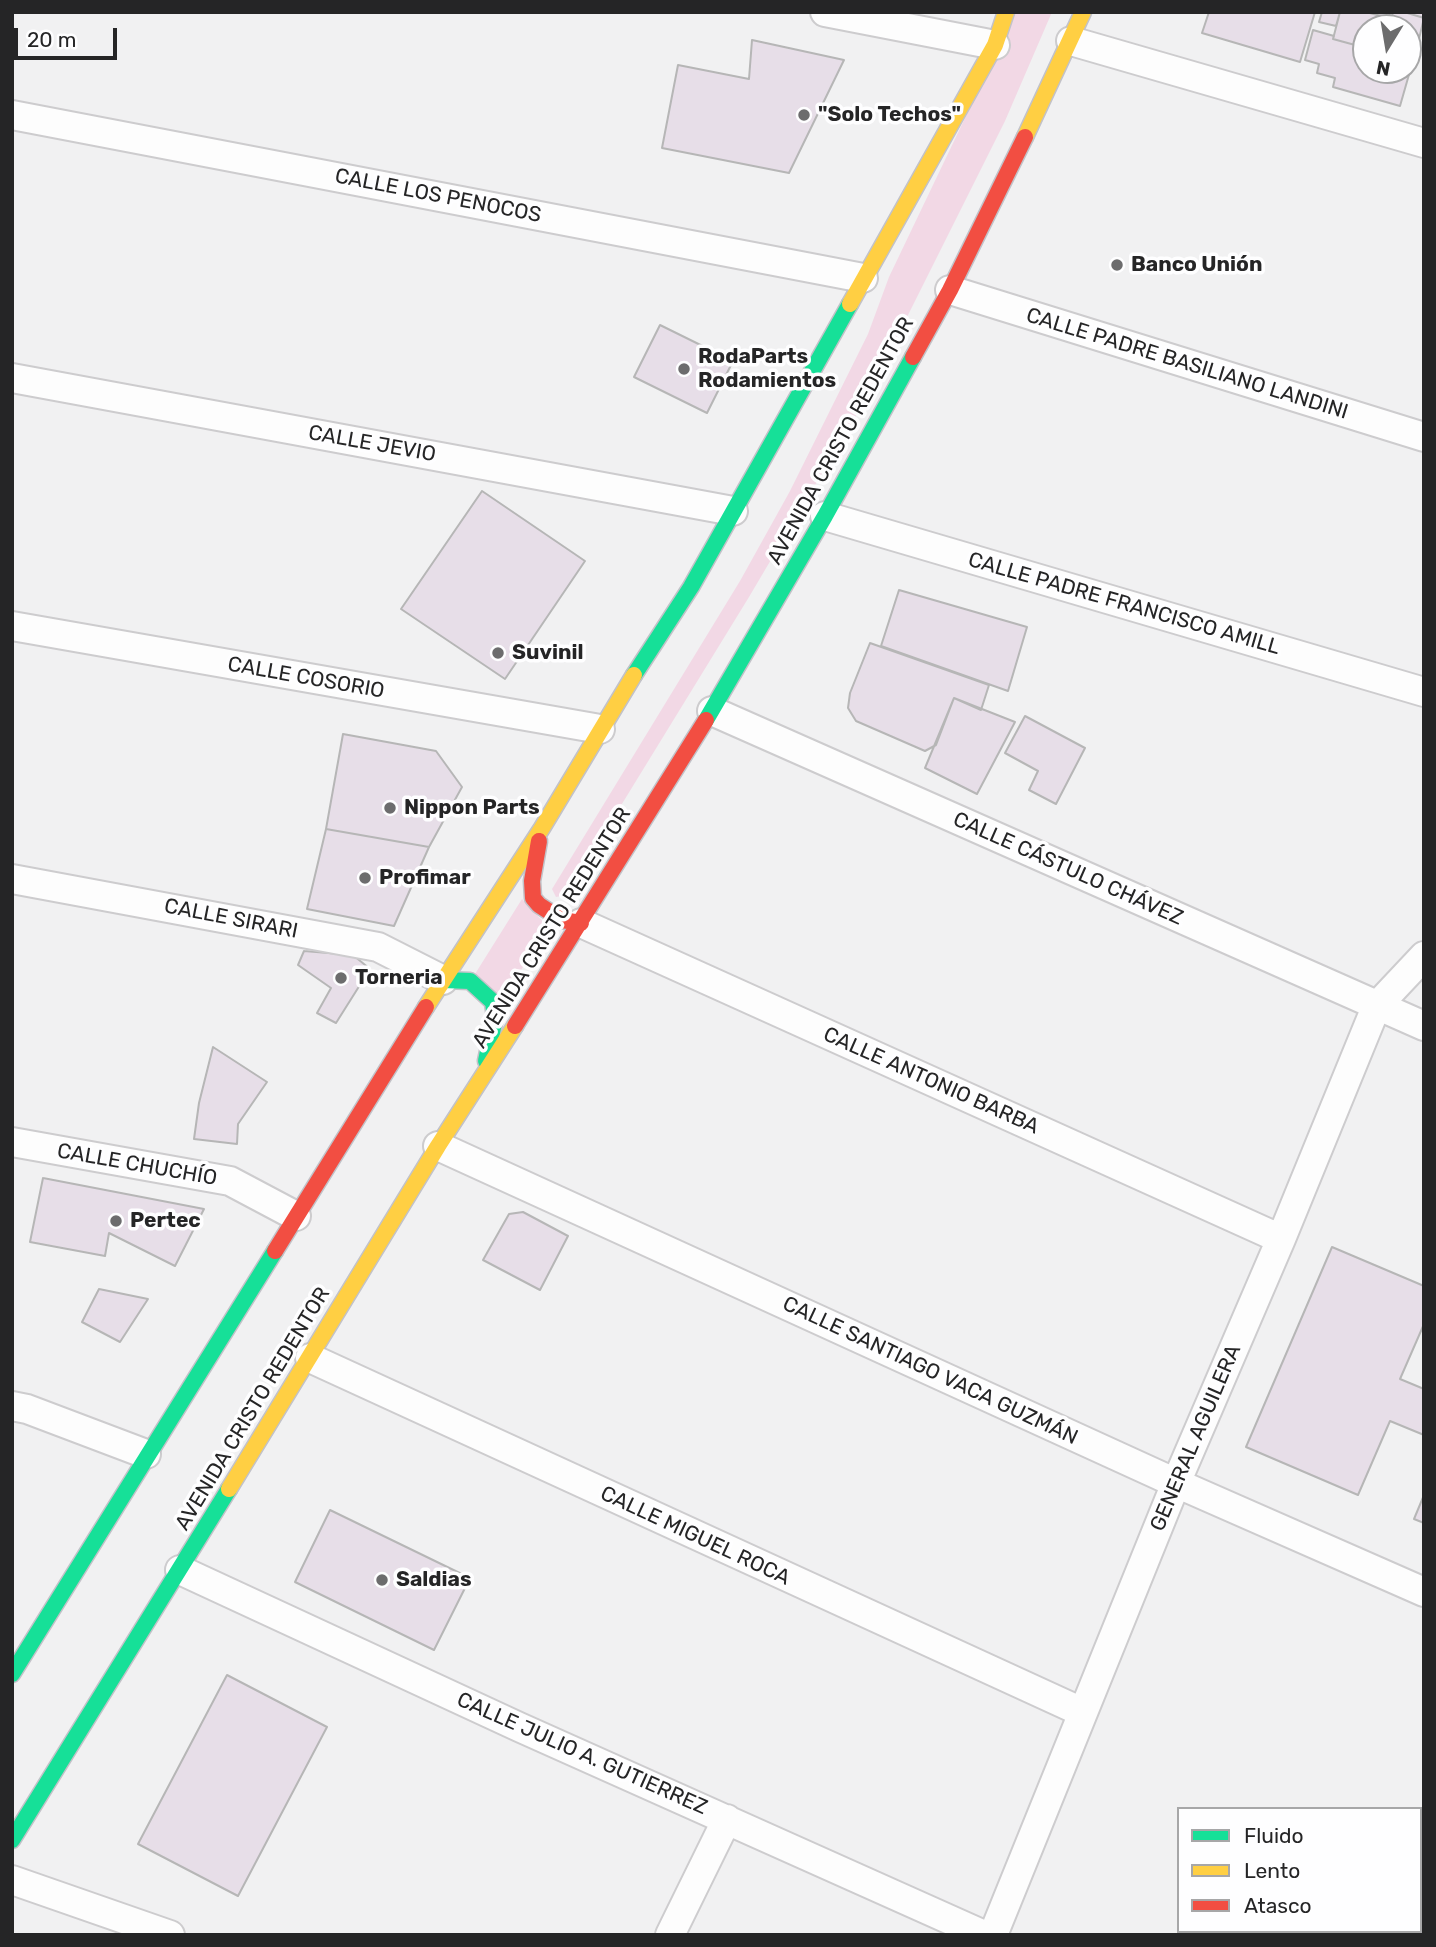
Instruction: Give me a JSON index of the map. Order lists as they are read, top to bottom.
{
  "streets": {
    "main road": ["AVENIDA CRISTO REDENTOR"],
    "street": [
      "CALLE LOS PENOCOS",
      "CALLE PADRE BASILIANO LANDINI",
      "CALLE JEVIO",
      "CALLE PADRE FRANCISCO AMILL",
      "CALLE COSORIO",
      "CALLE CÁSTULO CHÁVEZ",
      "CALLE SIRARI",
      "CALLE ANTONIO BARBA",
      "CALLE CHUCHÍO",
      "CALLE SANTIAGO VACA GUZMÁN",
      "GENERAL AGUILERA",
      "CALLE MIGUEL ROCA",
      "CALLE JULIO A. GUTIERREZ"
    ]
  },
  "crossings": [
    ["CALLE PADRE BASILIANO LANDINI", "AVENIDA CRISTO REDENTOR"],
    ["AVENIDA CRISTO REDENTOR", "CALLE PADRE FRANCISCO AMILL"],
    ["AVENIDA CRISTO REDENTOR", "CALLE CÁSTULO CHÁVEZ"],
    ["AVENIDA CRISTO REDENTOR", "CALLE ANTONIO BARBA"],
    ["AVENIDA CRISTO REDENTOR", "CALLE SANTIAGO VACA GUZMÁN"],
    ["AVENIDA CRISTO REDENTOR", "CALLE MIGUEL ROCA"],
    ["AVENIDA CRISTO REDENTOR", "CALLE JULIO A. GUTIERREZ"],
    ["CALLE CÁSTULO CHÁVEZ", "GENERAL AGUILERA"],
    ["CALLE ANTONIO BARBA", "GENERAL AGUILERA"],
    ["CALLE SANTIAGO VACA GUZMÁN", "GENERAL AGUILERA"],
    ["GENERAL AGUILERA", "CALLE MIGUEL ROCA"]
  ],
  "places": [
    "\"Solo Techos\"",
    "Banco Unión",
    "RodaParts Rodamientos",
    "Suvinil",
    "Nippon Parts",
    "Profimar",
    "Torneria",
    "Pertec",
    "Saldias"
  ],
  "legend": ["Fluido", "Lento", "Atasco"],
  "scale_bar": "20 m",
  "north": "bottom"
}
